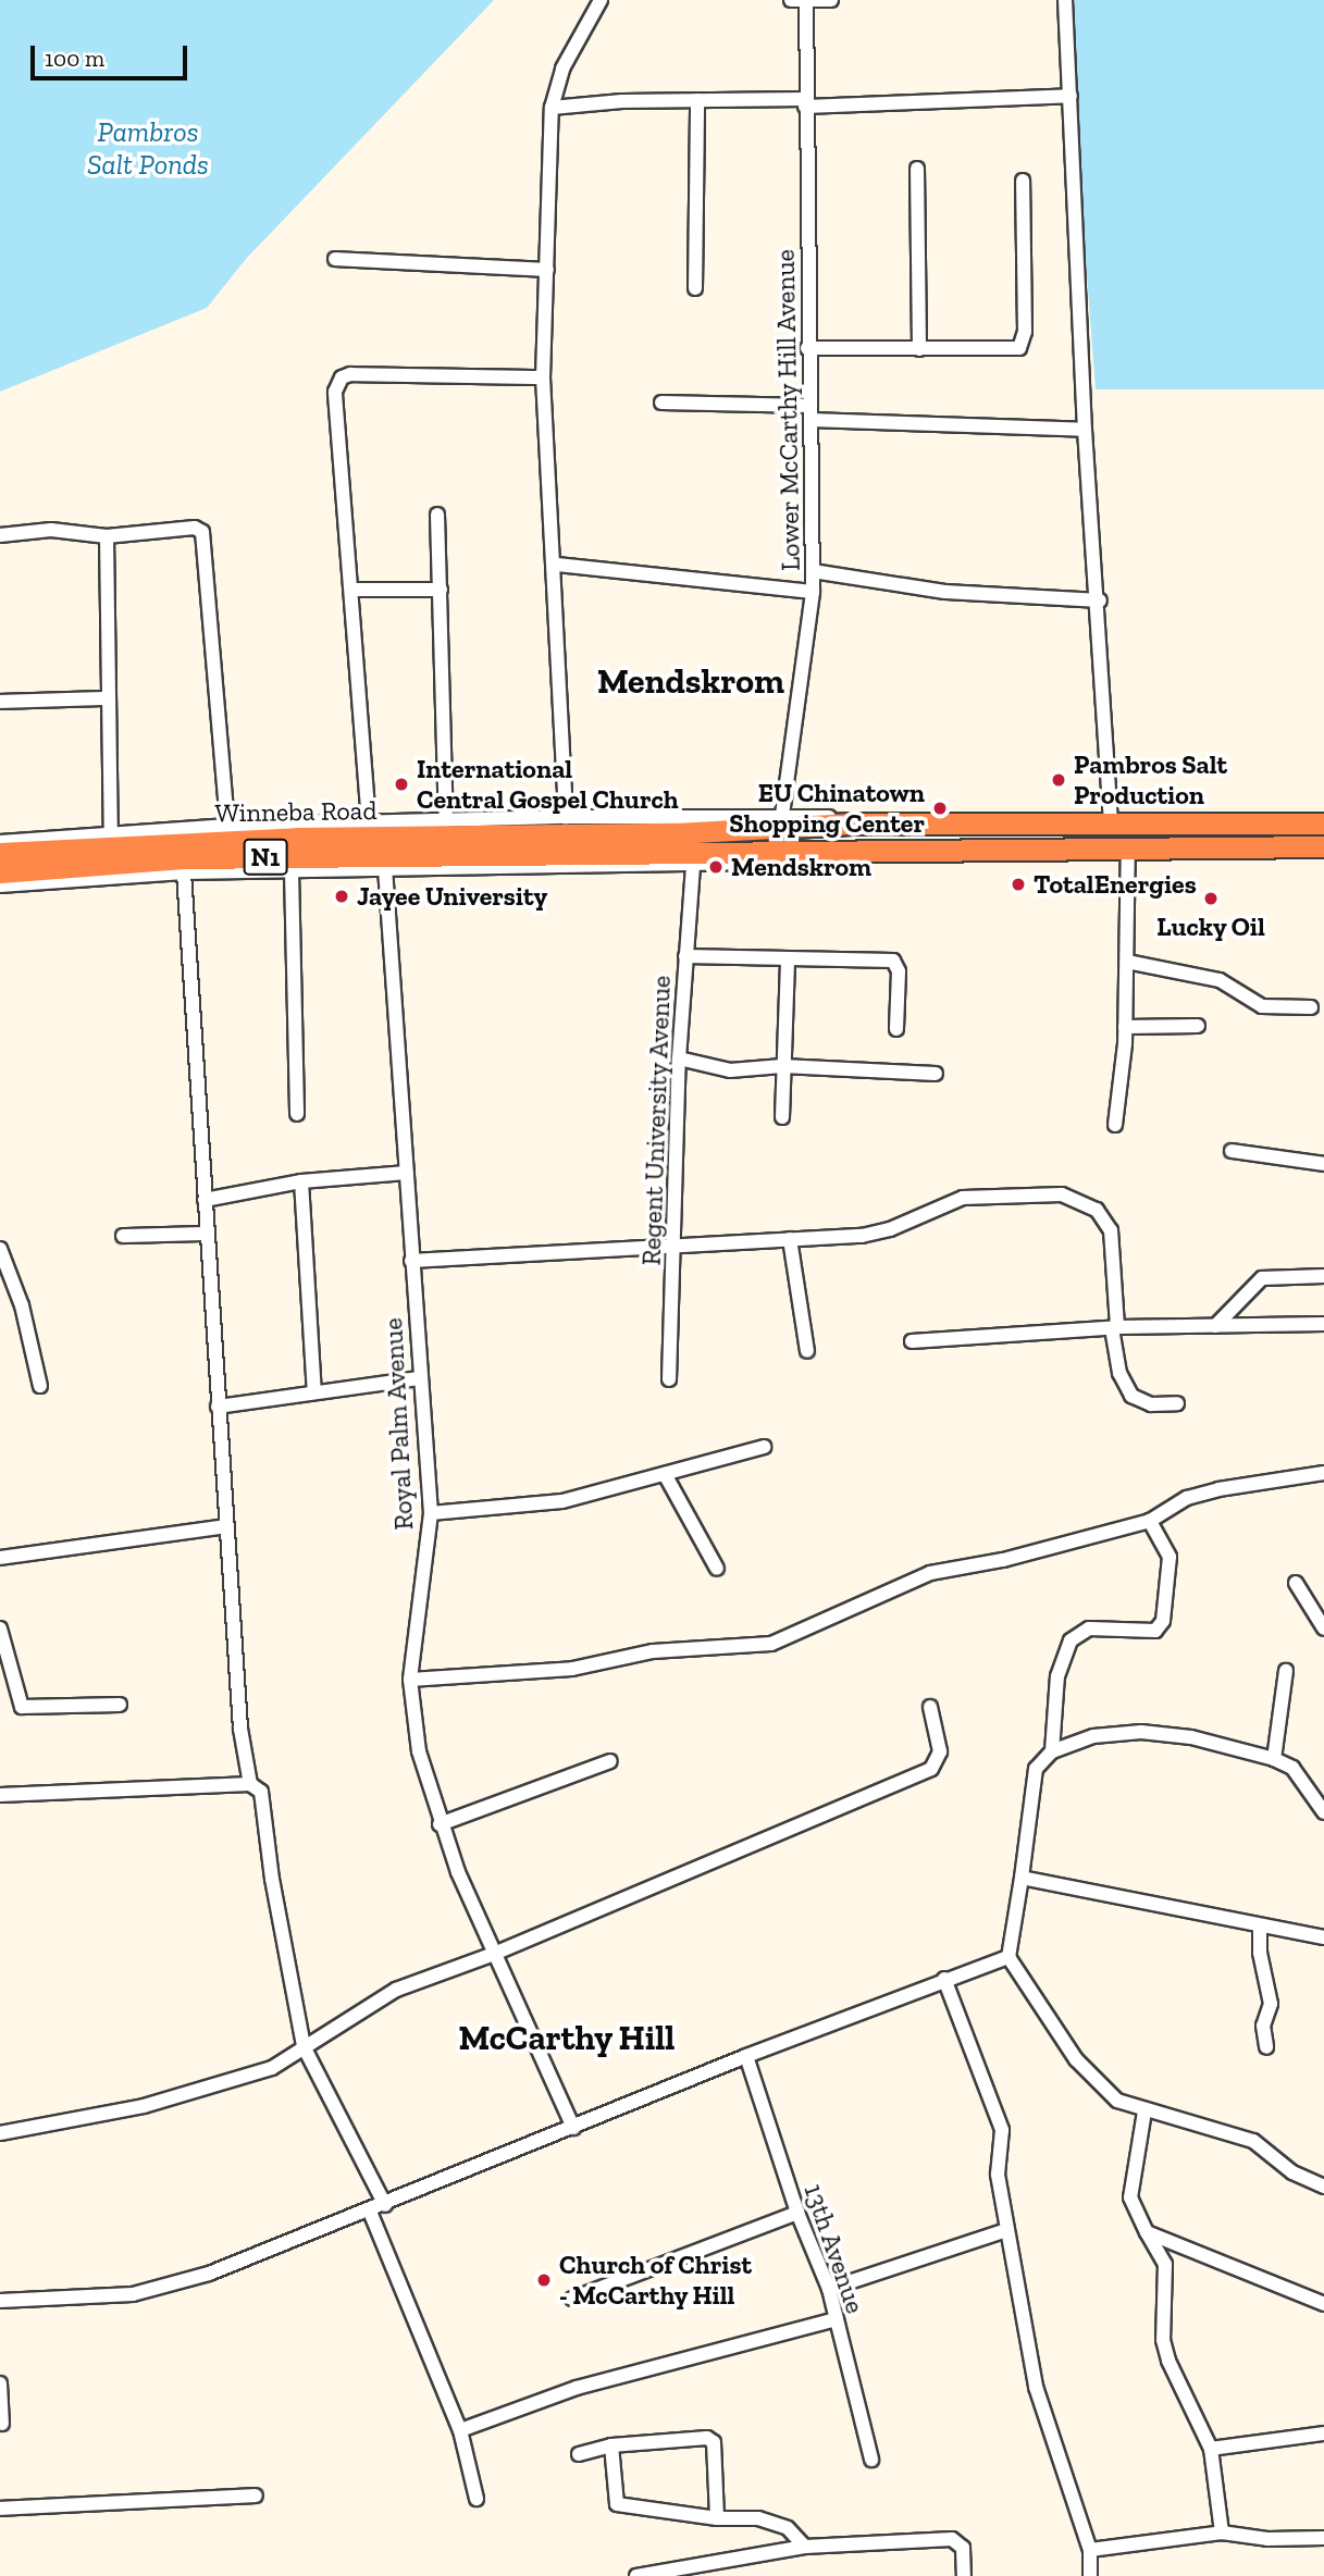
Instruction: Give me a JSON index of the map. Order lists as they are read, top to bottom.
{
  "streets": {
    "highway": ["Winneba Road", "N1"],
    "street": [
      "Lower McCarthy Hill Avenue",
      "Regent University Avenue",
      "Royal Palm Avenue",
      "13th Avenue"
    ]
  },
  "districts": ["Mendskrom", "McCarthy Hill"],
  "water": ["Pambros Salt Ponds"],
  "places": [
    "Pambros Salt Production",
    "International Central Gospel Church",
    "EU Chinatown Shopping Center",
    "Mendskrom",
    "TotalEnergies",
    "Jayee University",
    "Lucky Oil",
    "Church of Christ - McCarthy Hill"
  ],
  "scale_bar": "100 m"
}
